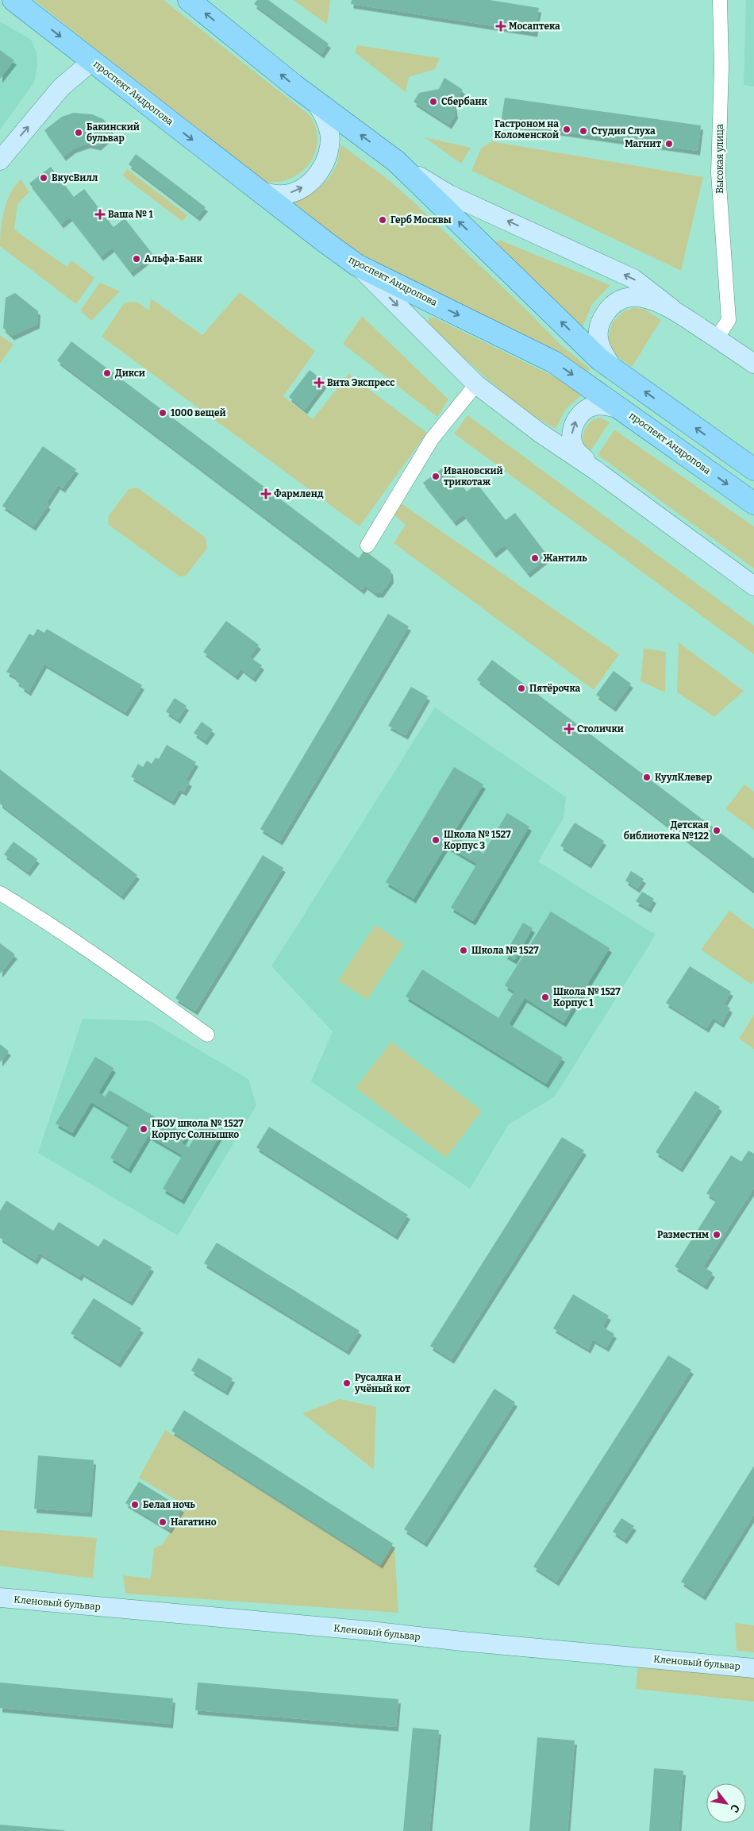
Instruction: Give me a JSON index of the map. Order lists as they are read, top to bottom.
{
  "streets": {
    "main road": ["проспект Андропова", "Кленовый бульвар"],
    "street": ["Высокая улица"]
  },
  "places": {
    "health": [
      "Мосаптека",
      "Ваша № 1",
      "Вита Экспресс",
      "Фармленд",
      "Столички"
    ],
    "other": [
      "Сбербанк",
      "Гастроном на Коломенской",
      "Студия Слуха",
      "Бакинский бульвар",
      "Магнит",
      "ВкусВилл",
      "Герб Москвы",
      "Альфа-Банк",
      "Дикси",
      "1000 вещей",
      "Ивановский трикотаж",
      "Жантиль",
      "Пятёрочка",
      "КуулКлевер",
      "Детская библиотека №122",
      "Школа № 1527 Корпус 3",
      "Школа № 1527",
      "Школа № 1527 Корпус 1",
      "ГБОУ школа № 1527 Корпус Солнышко",
      "Разместим",
      "Русалка и учёный кот",
      "Белая ночь",
      "Нагатино"
    ]
  },
  "north": "bottom right"
}
